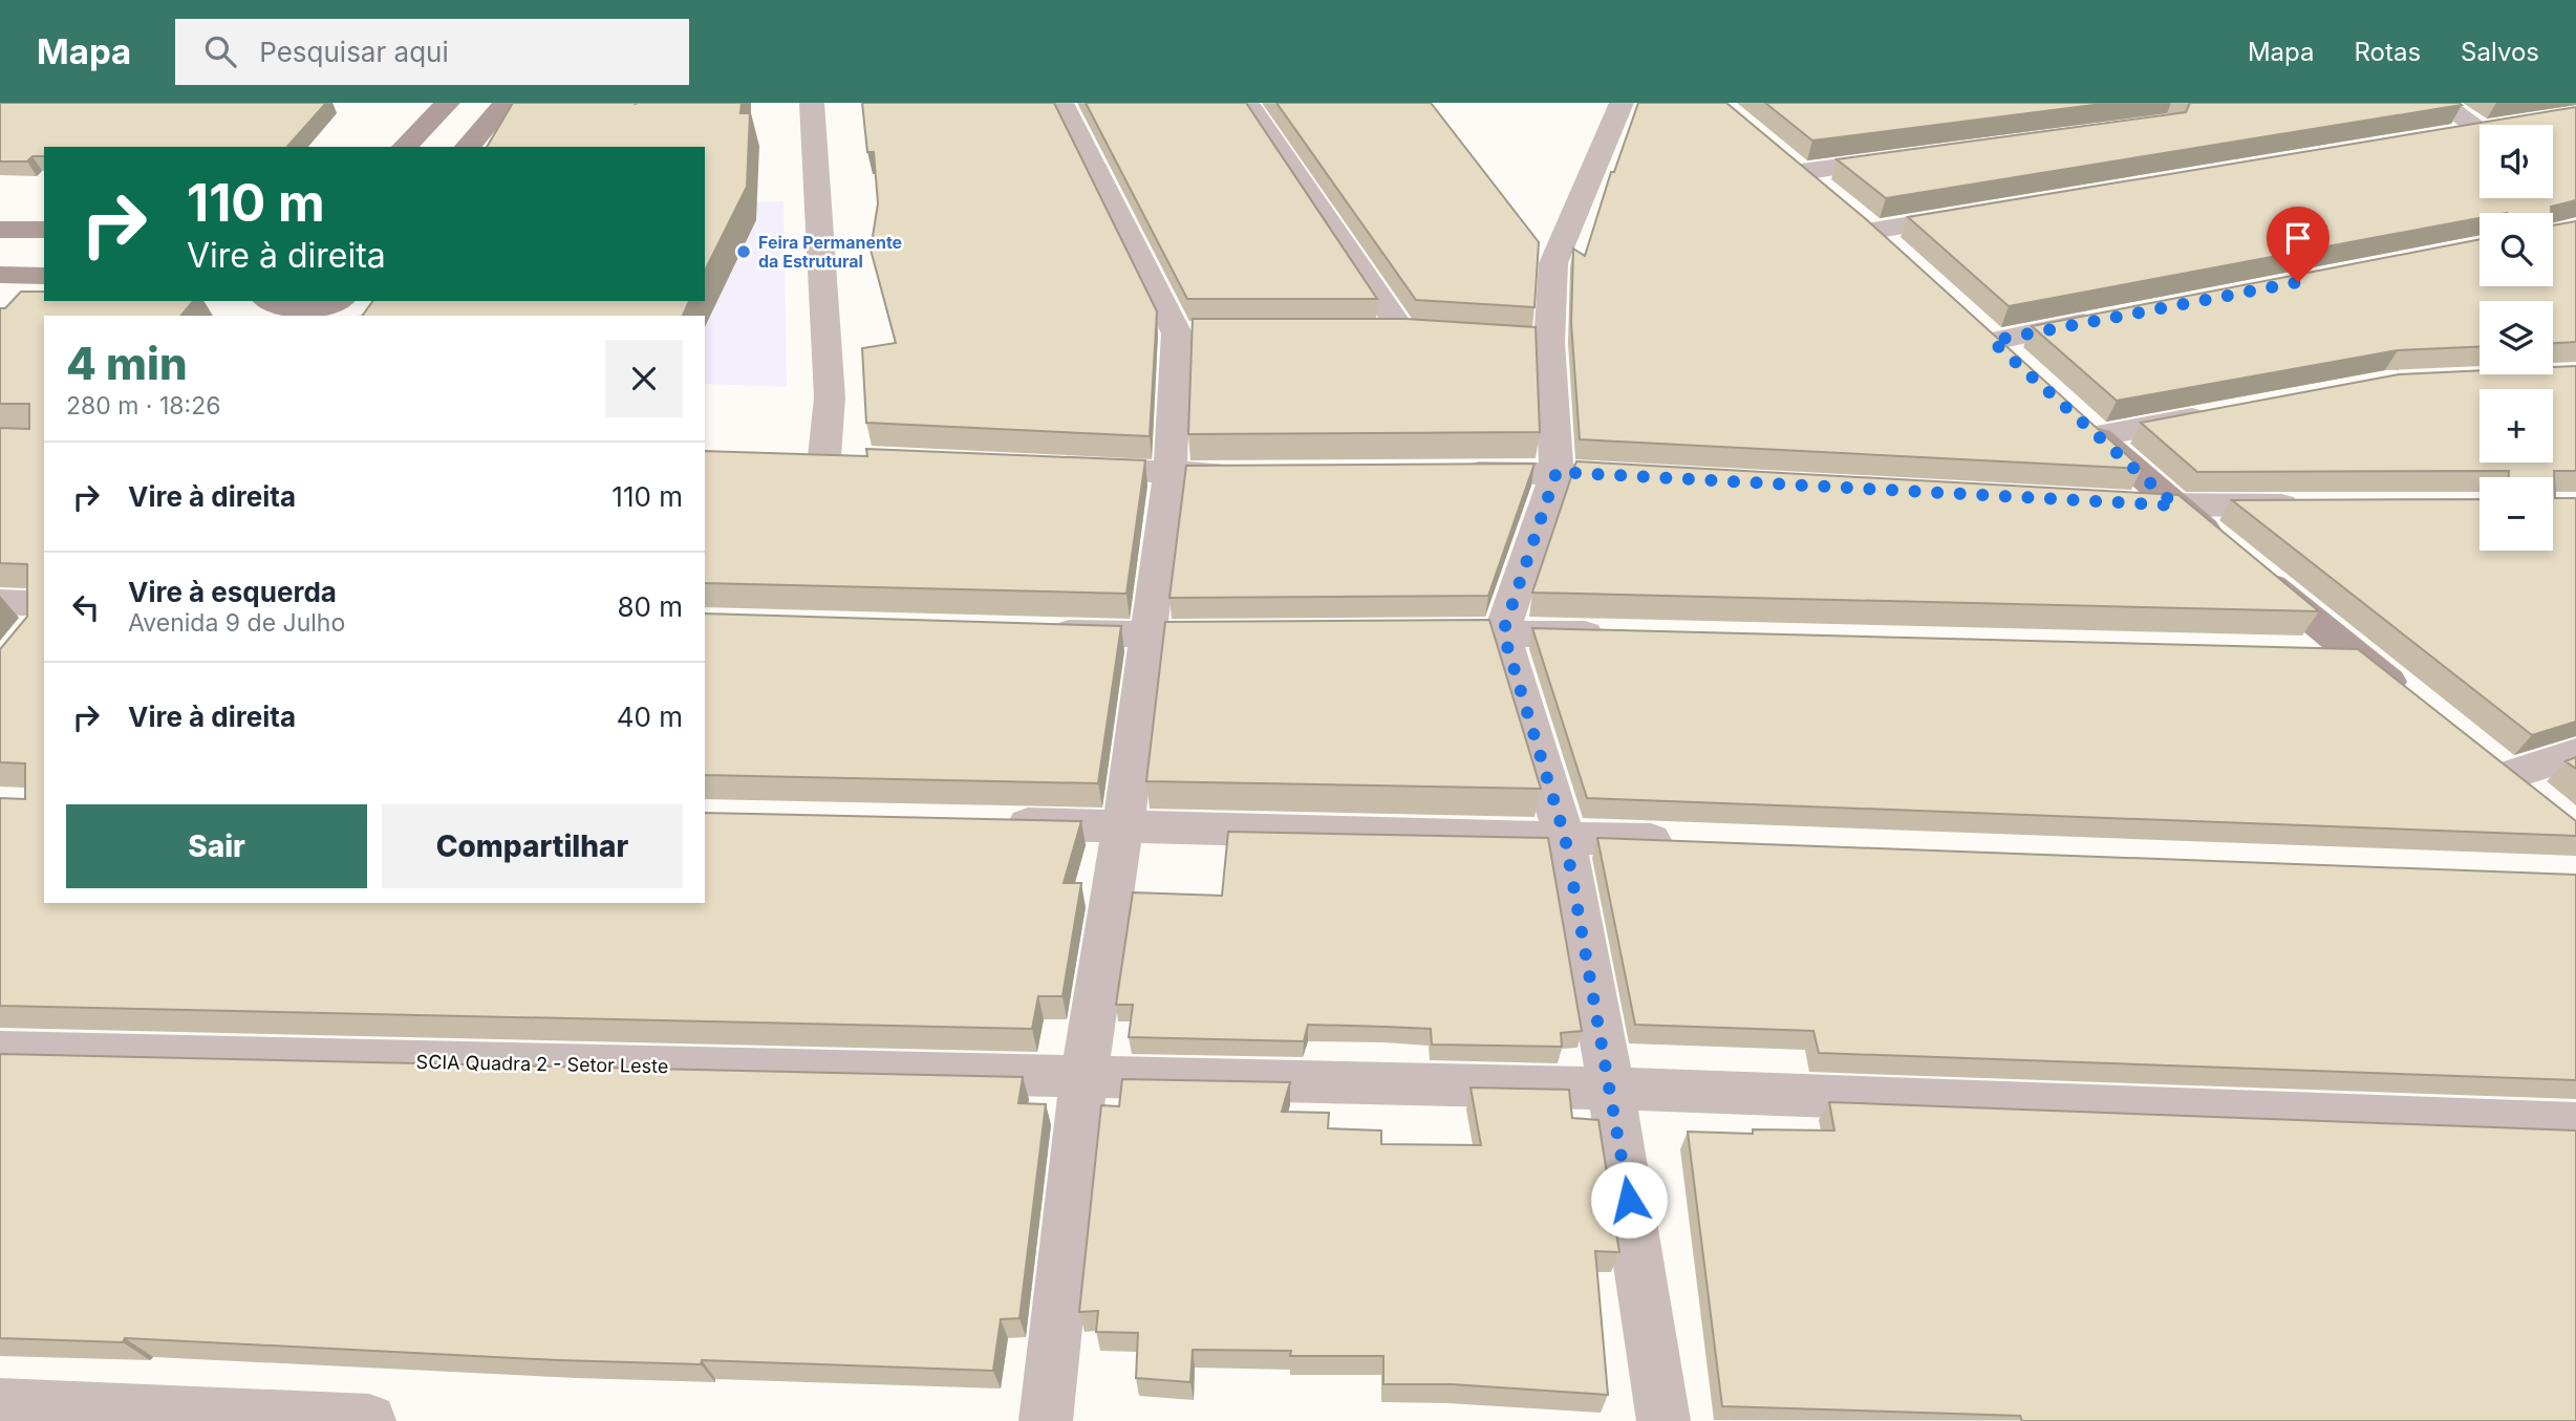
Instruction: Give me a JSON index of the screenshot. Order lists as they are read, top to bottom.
{
  "streets": {
    "street": ["SCIA Quadra 2 - Setor Leste"]
  },
  "places": ["Feira Permanente da Estrutural"],
  "page": {
    "header": "Mapa",
    "search": "Pesquisar aqui",
    "nav": ["Mapa", "Rotas", "Salvos"],
    "map_buttons": ["+", "−"],
    "turn": ["110 m", "Vire à direita"],
    "heading": ["4 min", "280 m · 18:26"],
    "list": [
      {
        "name": "Vire à direita",
        "value": "110 m"
      },
      {
        "name": "Vire à esquerda",
        "note": "Avenida 9 de Julho",
        "value": "80 m"
      },
      {
        "name": "Vire à direita",
        "value": "40 m"
      }
    ],
    "buttons": ["Sair", "Compartilhar"]
  }
}
